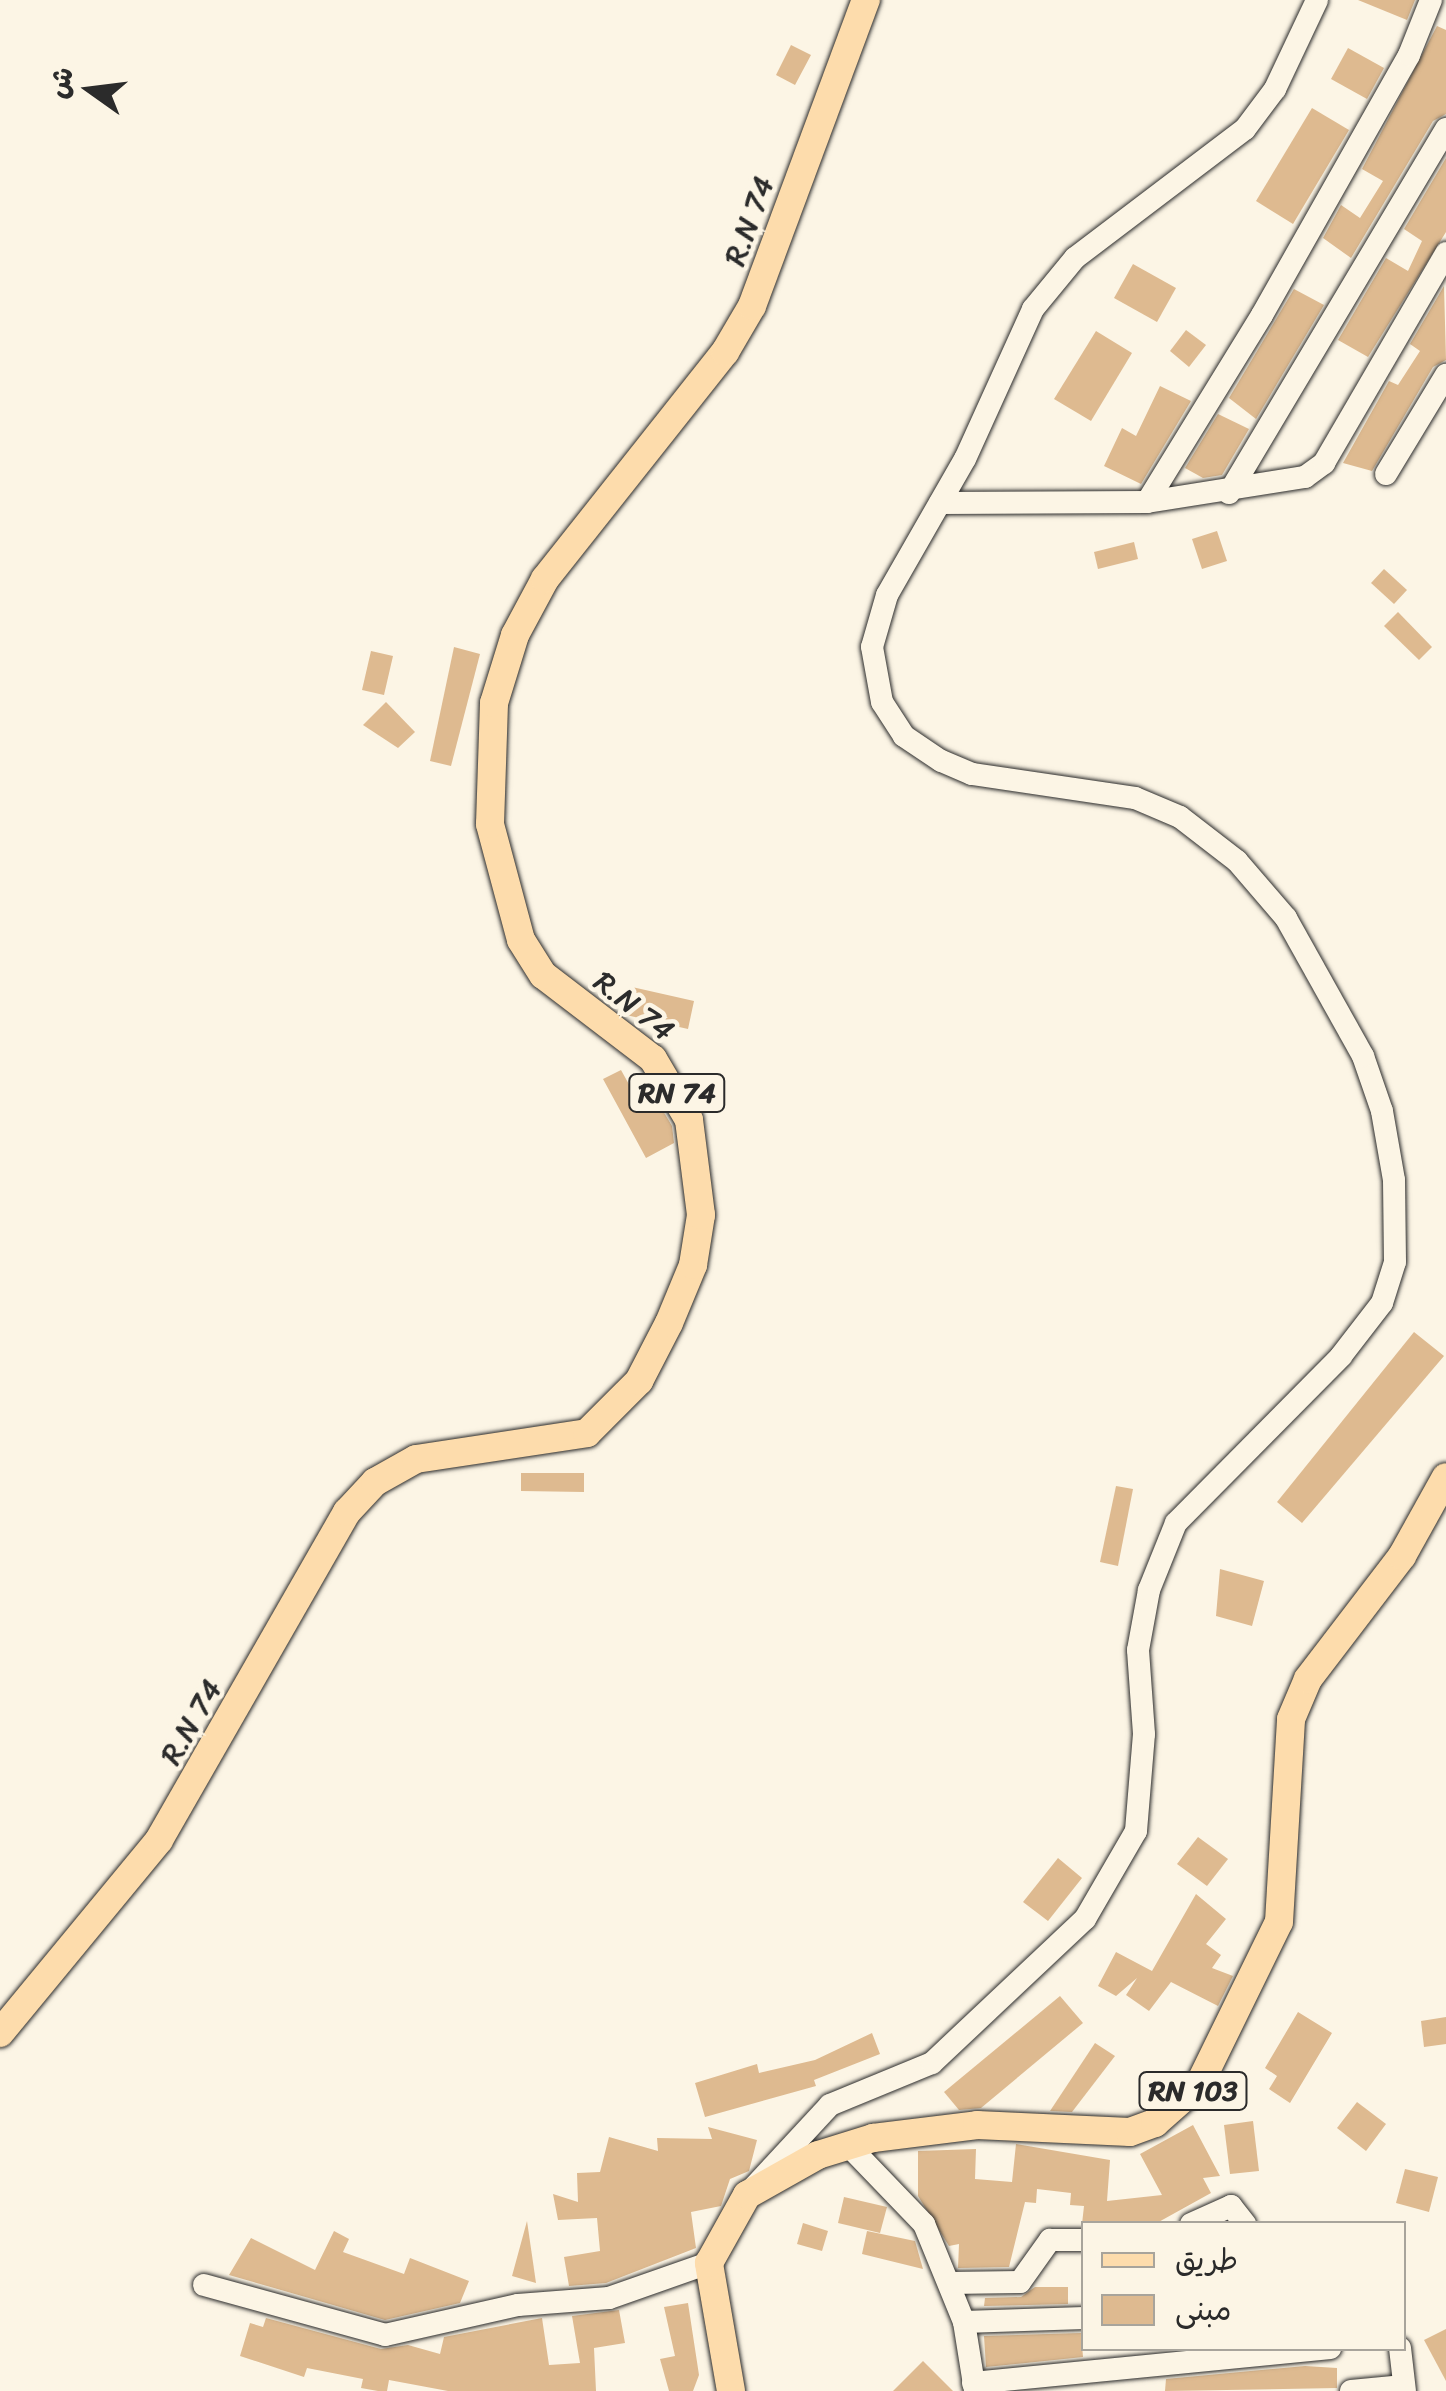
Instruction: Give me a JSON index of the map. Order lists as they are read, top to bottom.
{
  "streets": {
    "main road": ["R.N 74", "RN 74", "RN 103"]
  },
  "legend": ["طريق", "مبنى"],
  "north": "left"
}
